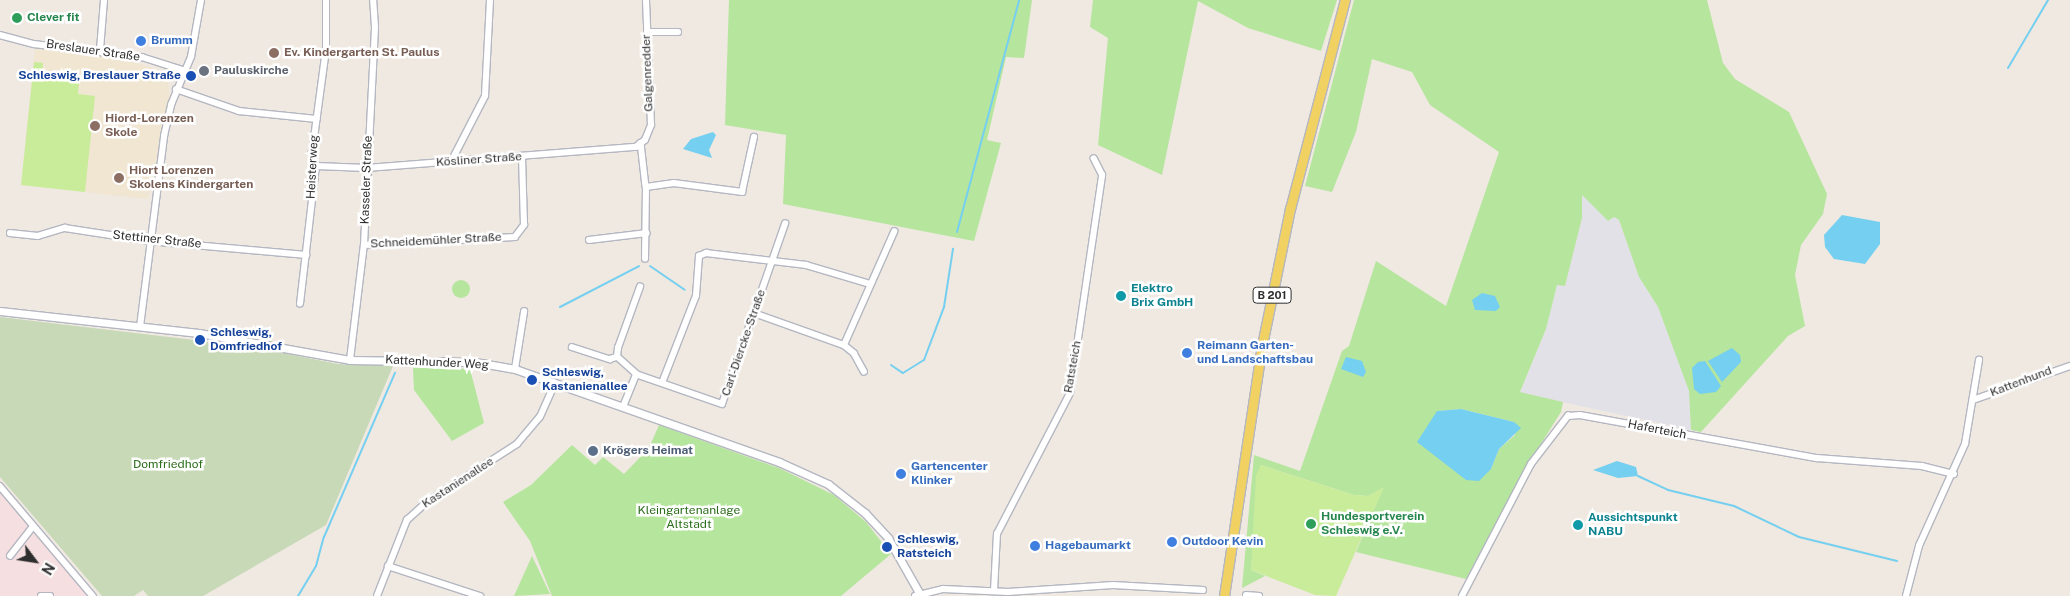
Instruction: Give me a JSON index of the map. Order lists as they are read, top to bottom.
{
  "streets": {
    "main road": ["B 201"],
    "street": [
      "Breslauer Straße",
      "Galgenredder",
      "Kösliner Straße",
      "Heisterweg",
      "Kasseler Straße",
      "Stettiner Straße",
      "Schneidemühler Straße",
      "Carl-Diercke-Straße",
      "Kattenhunder Weg",
      "Ratsteich",
      "Kattenhund",
      "Haferteich",
      "Kastanienallee"
    ]
  },
  "crossings": [
    ["Galgenredder", "Kösliner Straße"],
    ["Kösliner Straße", "Heisterweg"],
    ["Kösliner Straße", "Kasseler Straße"],
    ["Kösliner Straße", "Schneidemühler Straße"],
    ["Heisterweg", "Stettiner Straße"],
    ["Kasseler Straße", "Schneidemühler Straße"],
    ["Kasseler Straße", "Kattenhunder Weg"],
    ["Kattenhunder Weg", "Kastanienallee"]
  ],
  "parks": ["Domfriedhof", "Kleingartenanlage Altstadt"],
  "places": [
    "Clever fit",
    "Brumm",
    "Ev. Kindergarten St. Paulus",
    "Pauluskirche",
    "Schleswig, Breslauer Straße",
    "Hiord-Lorenzen Skole",
    "Hiort Lorenzen Skolens Kindergarten",
    "Elektro Brix GmbH",
    "Schleswig, Domfriedhof",
    "Reimann Garten- und Landschaftsbau",
    "Schleswig, Kastanienallee",
    "Krögers Heimat",
    "Gartencenter Klinker",
    "Hundesportverein Schleswig e.V.",
    "Aussichtspunkt NABU",
    "Outdoor Kevin",
    "Hagebaumarkt",
    "Schleswig, Ratsteich"
  ],
  "north": "bottom right"
}
